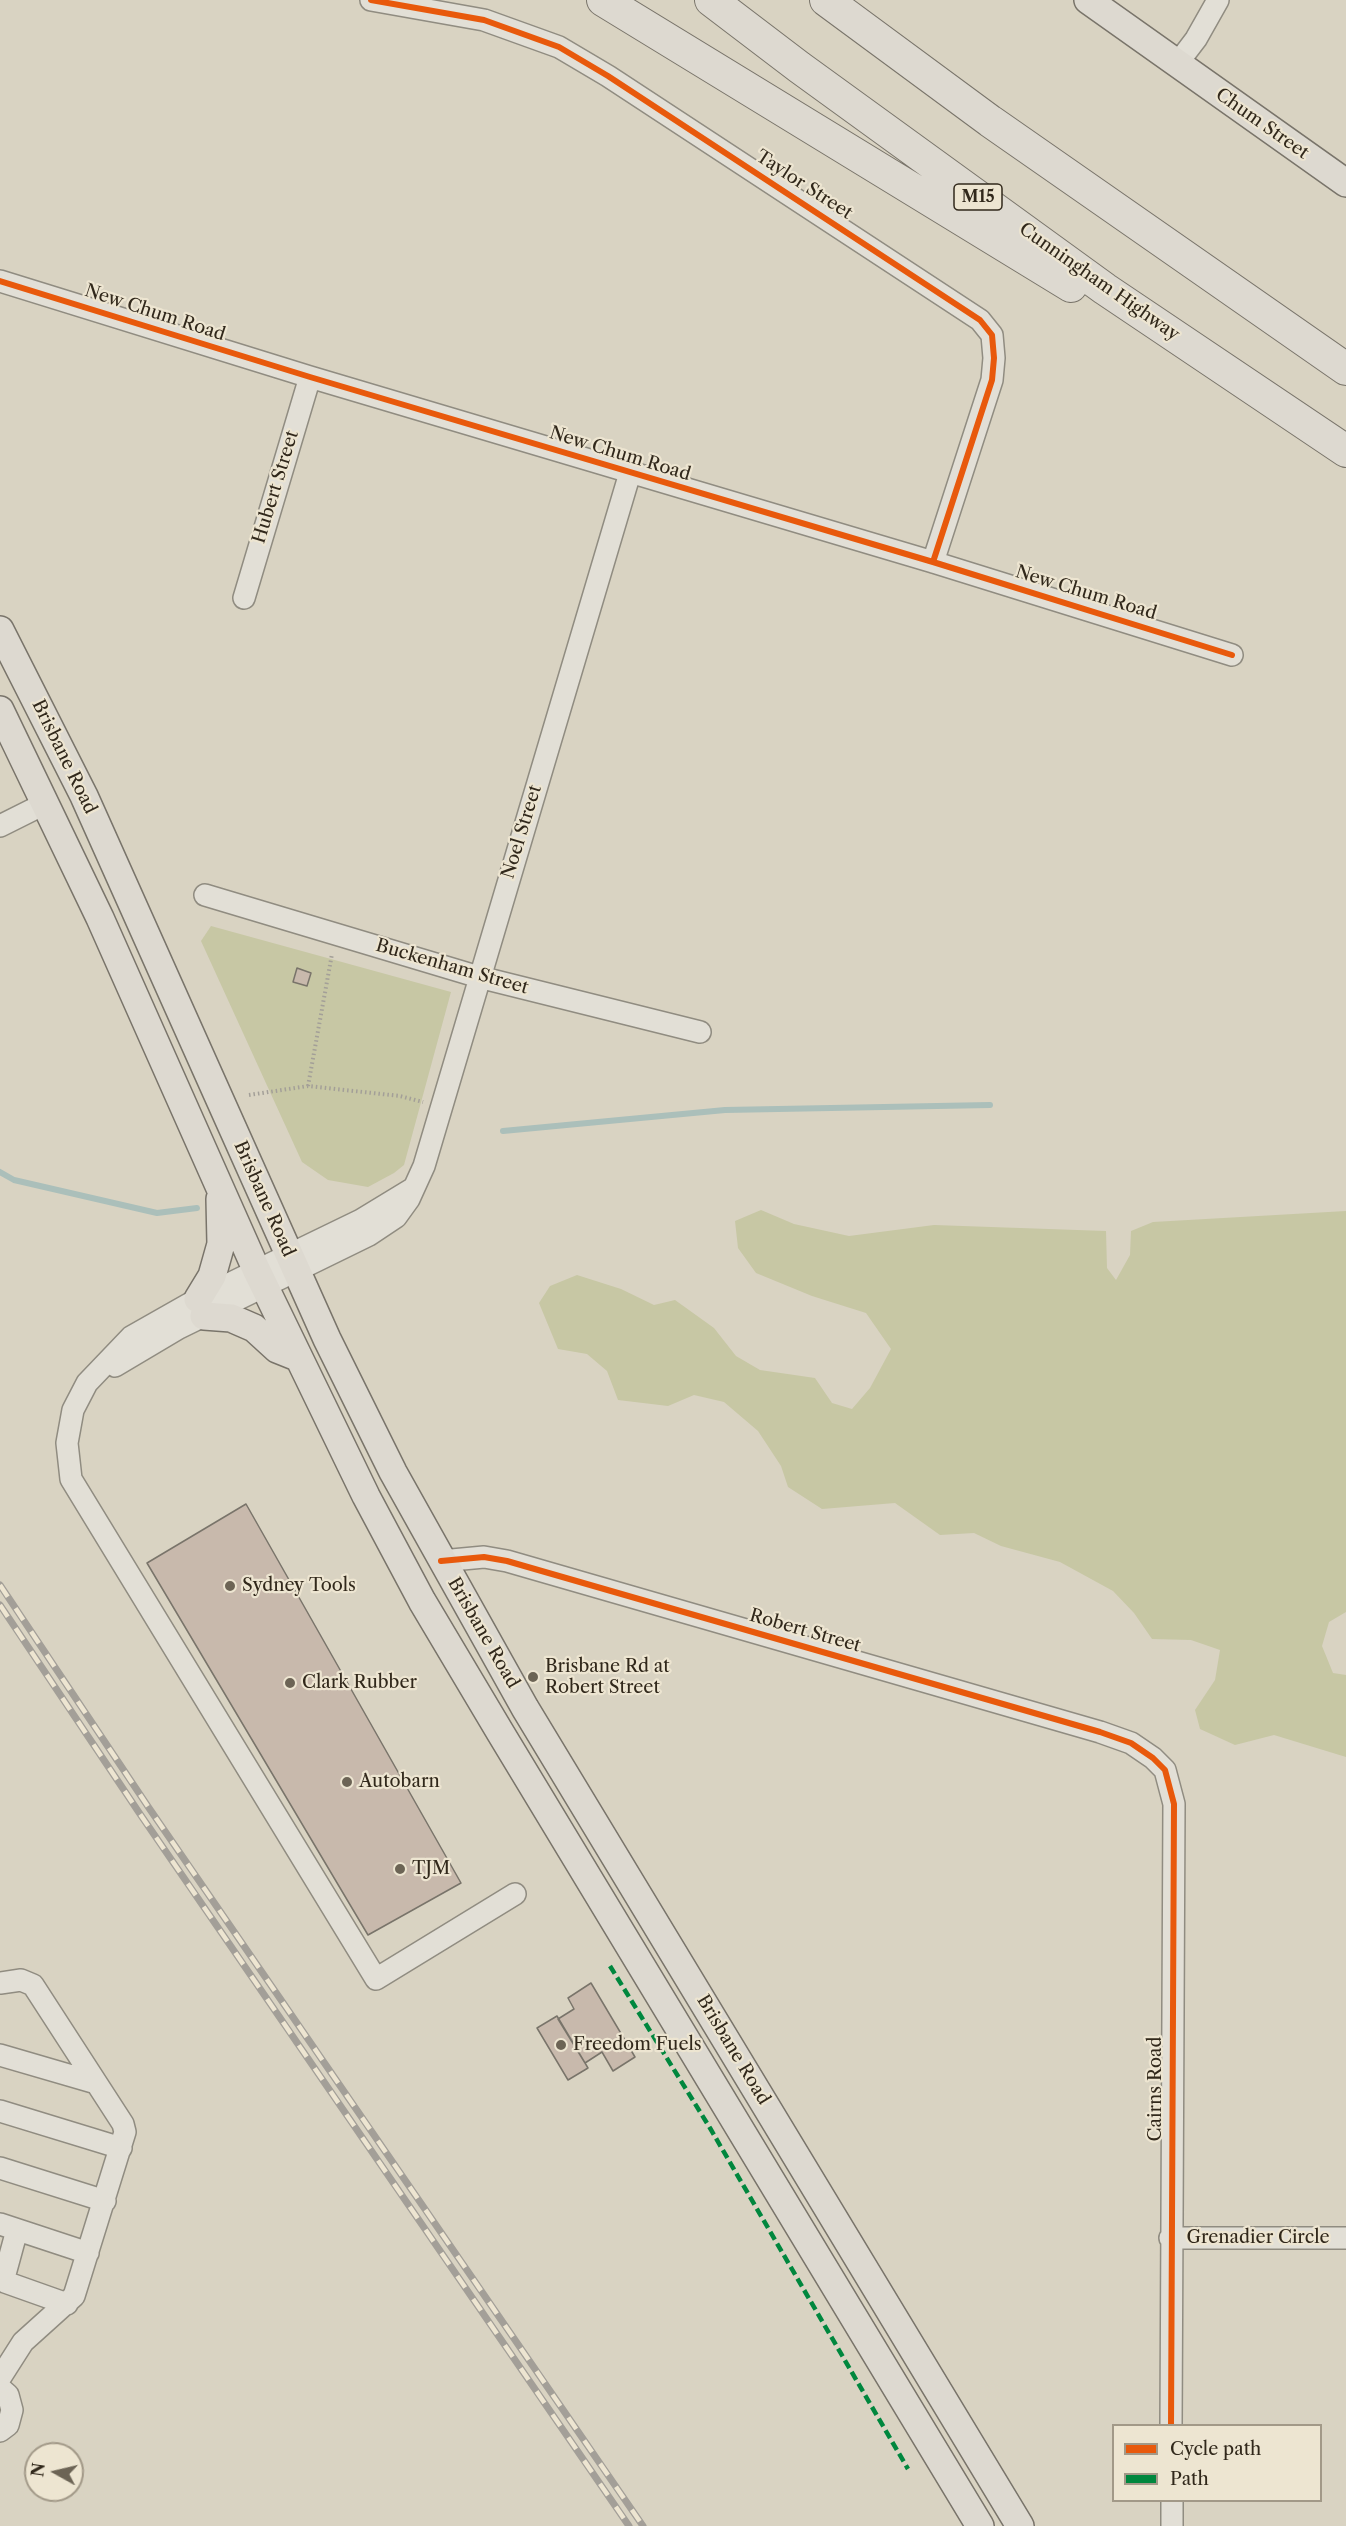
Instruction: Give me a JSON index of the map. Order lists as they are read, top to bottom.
{
  "streets": {
    "highway": ["M15", "Cunningham Highway"],
    "main road": ["Chum Street", "Brisbane Road"],
    "street": [
      "Taylor Street",
      "New Chum Road",
      "Hubert Street",
      "Noel Street",
      "Buckenham Street",
      "Robert Street",
      "Cairns Road",
      "Grenadier Circle"
    ]
  },
  "crossings": [
    ["Taylor Street", "New Chum Road"],
    ["New Chum Road", "Hubert Street"],
    ["New Chum Road", "Noel Street"],
    ["Brisbane Road", "Noel Street"],
    ["Brisbane Road", "Robert Street"],
    ["Noel Street", "Buckenham Street"],
    ["Robert Street", "Cairns Road"],
    ["Cairns Road", "Grenadier Circle"]
  ],
  "places": [
    "Sydney Tools",
    "Brisbane Rd at Robert Street",
    "Clark Rubber",
    "Autobarn",
    "TJM",
    "Freedom Fuels"
  ],
  "legend": ["Cycle path", "Path"],
  "north": "left"
}
